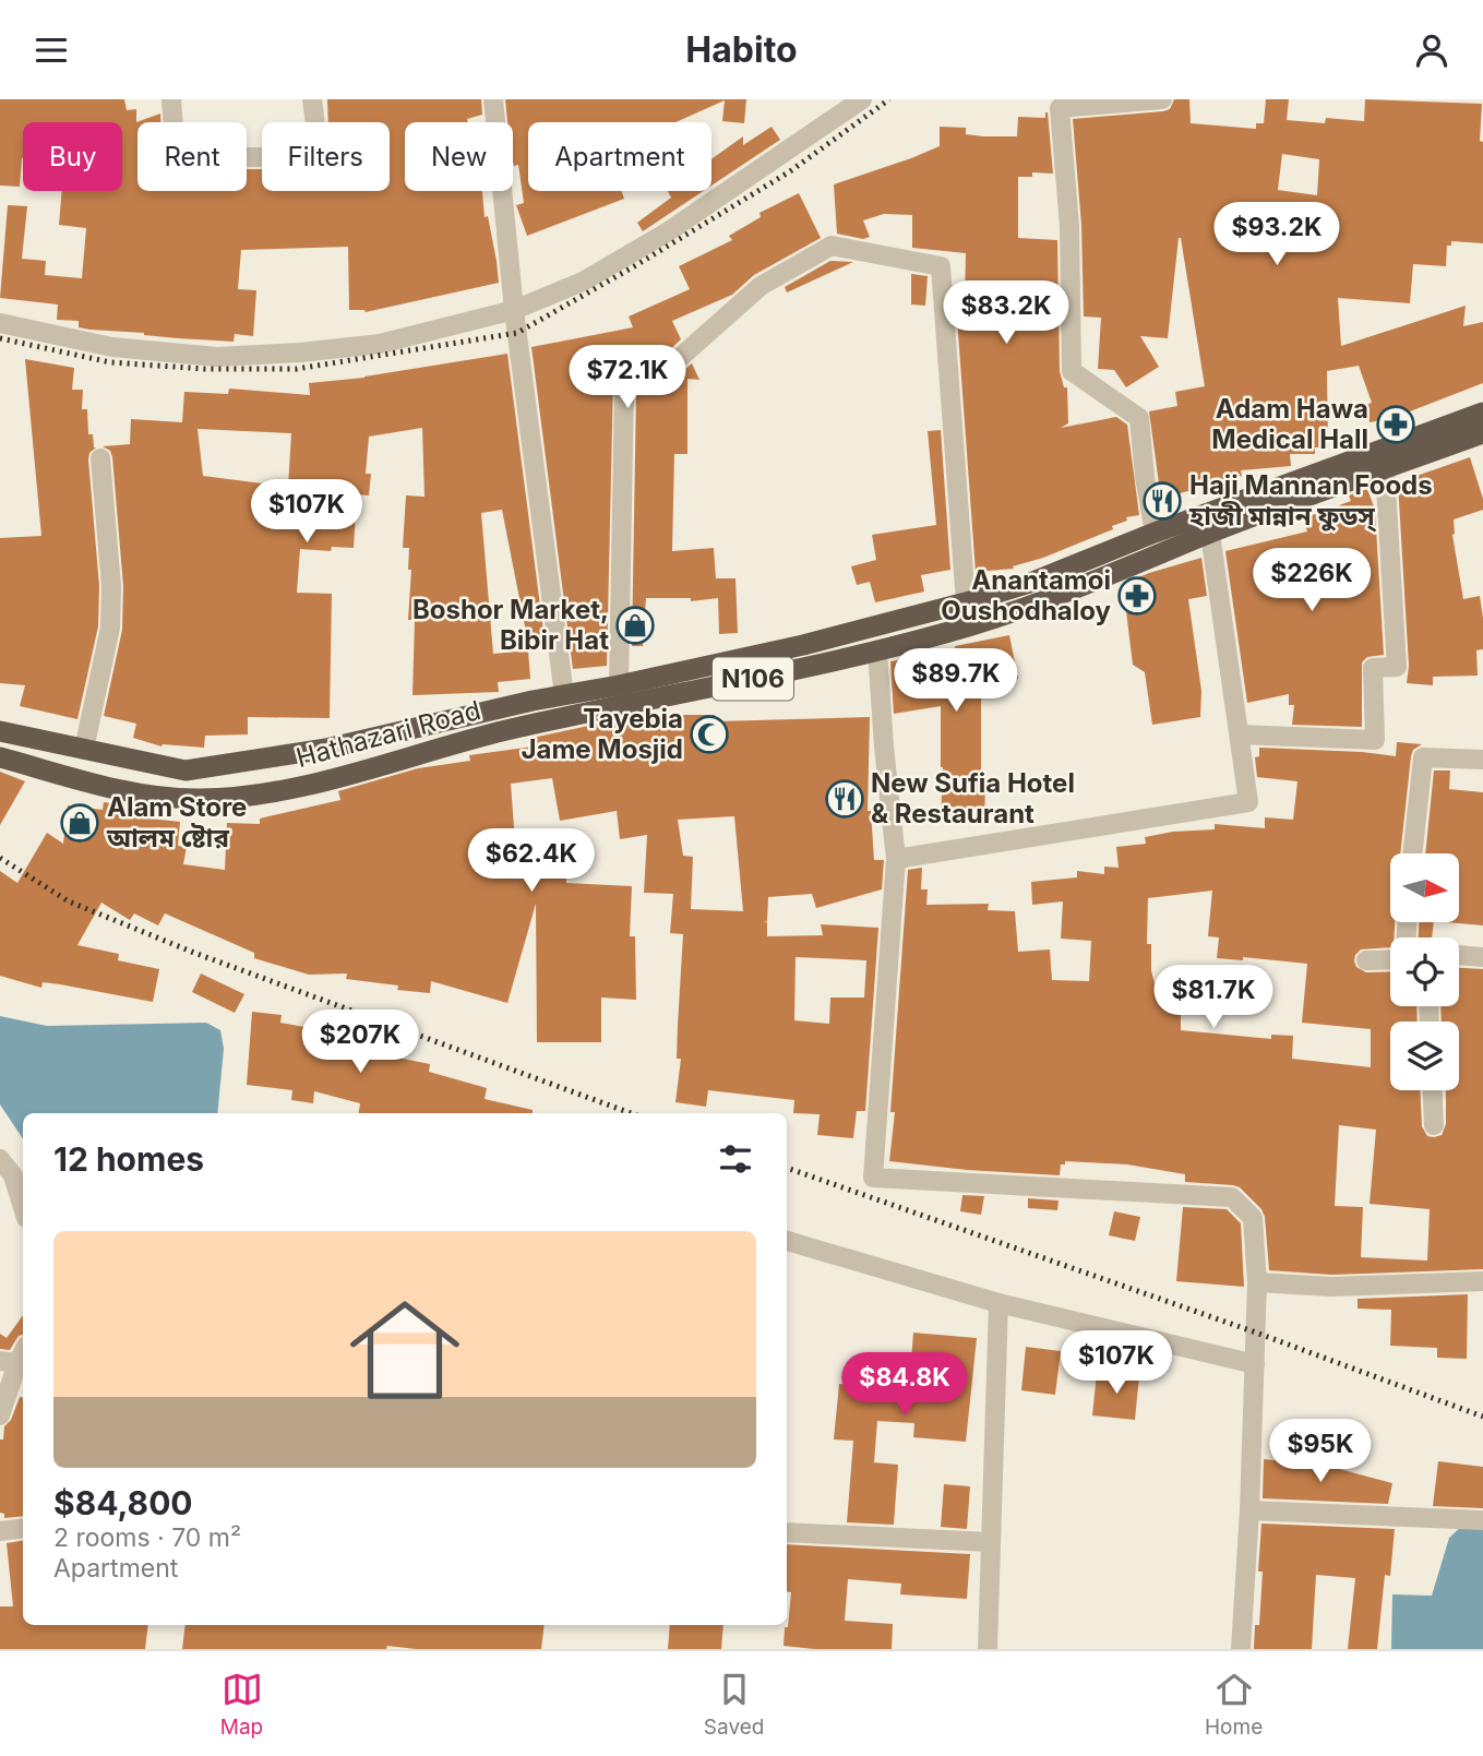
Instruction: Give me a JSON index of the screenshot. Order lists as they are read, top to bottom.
{
  "streets": {
    "highway": ["N106", "Hathazari Road"]
  },
  "places": {
    "pharmacy": ["Adam Hawa Medical Hall", "Anantamoi Oushodhaloy"],
    "restaurant": ["Haji Mannan Foods হাজী মান্নান ফুডস্", "New Sufia Hotel & Restaurant"],
    "shop": ["Boshor Market, Bibir Hat", "Alam Store আলম ষ্টোর"],
    "mosque": ["Tayebia Jame Mosjid"]
  },
  "north": "right",
  "page": {
    "header": "Habito",
    "chip": [
      "Buy",
      "Rent",
      "Filters",
      "New",
      "Apartment"
    ],
    "price": [
      "$93.2K",
      "$83.2K",
      "$72.1K",
      "$107K",
      "$226K",
      "$89.7K",
      "$62.4K",
      "$81.7K",
      "$207K",
      "$107K",
      "$84.8K",
      "$95K"
    ],
    "heading": "12 homes",
    "list": [
      {
        "name": "$84,800",
        "note": "2 rooms · 70 m² · Apartment"
      }
    ],
    "tabs": ["Map", "Saved", "Home"]
  }
}
